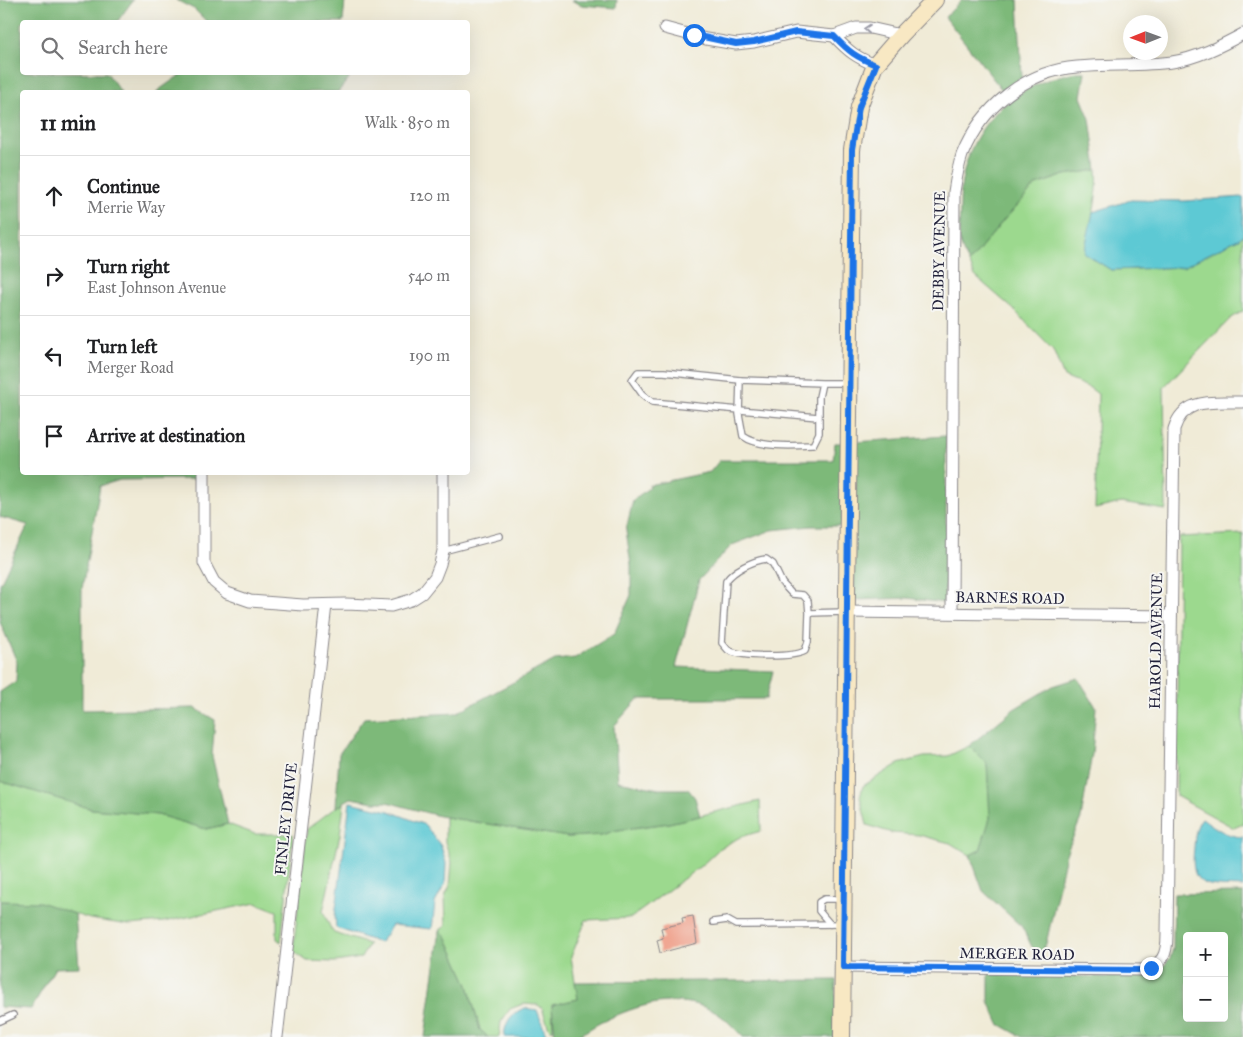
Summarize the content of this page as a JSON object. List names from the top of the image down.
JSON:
{
  "streets": {
    "street": [
      "DEBBY AVENUE",
      "BARNES ROAD",
      "HAROLD AVENUE",
      "FINLEY DRIVE",
      "MERGER ROAD"
    ]
  },
  "crossings": [
    ["DEBBY AVENUE", "BARNES ROAD"],
    ["BARNES ROAD", "HAROLD AVENUE"],
    ["HAROLD AVENUE", "MERGER ROAD"]
  ],
  "north": "left",
  "page": {
    "search": "Search here",
    "heading": ["11 min", "Walk · 850 m"],
    "list": [
      ["Continue", "Merrie Way", "120 m"],
      ["Turn right", "East Johnson Avenue", "540 m"],
      ["Turn left", "Merger Road", "190 m"],
      "Arrive at destination"
    ],
    "map_buttons": ["+", "−"]
  }
}
